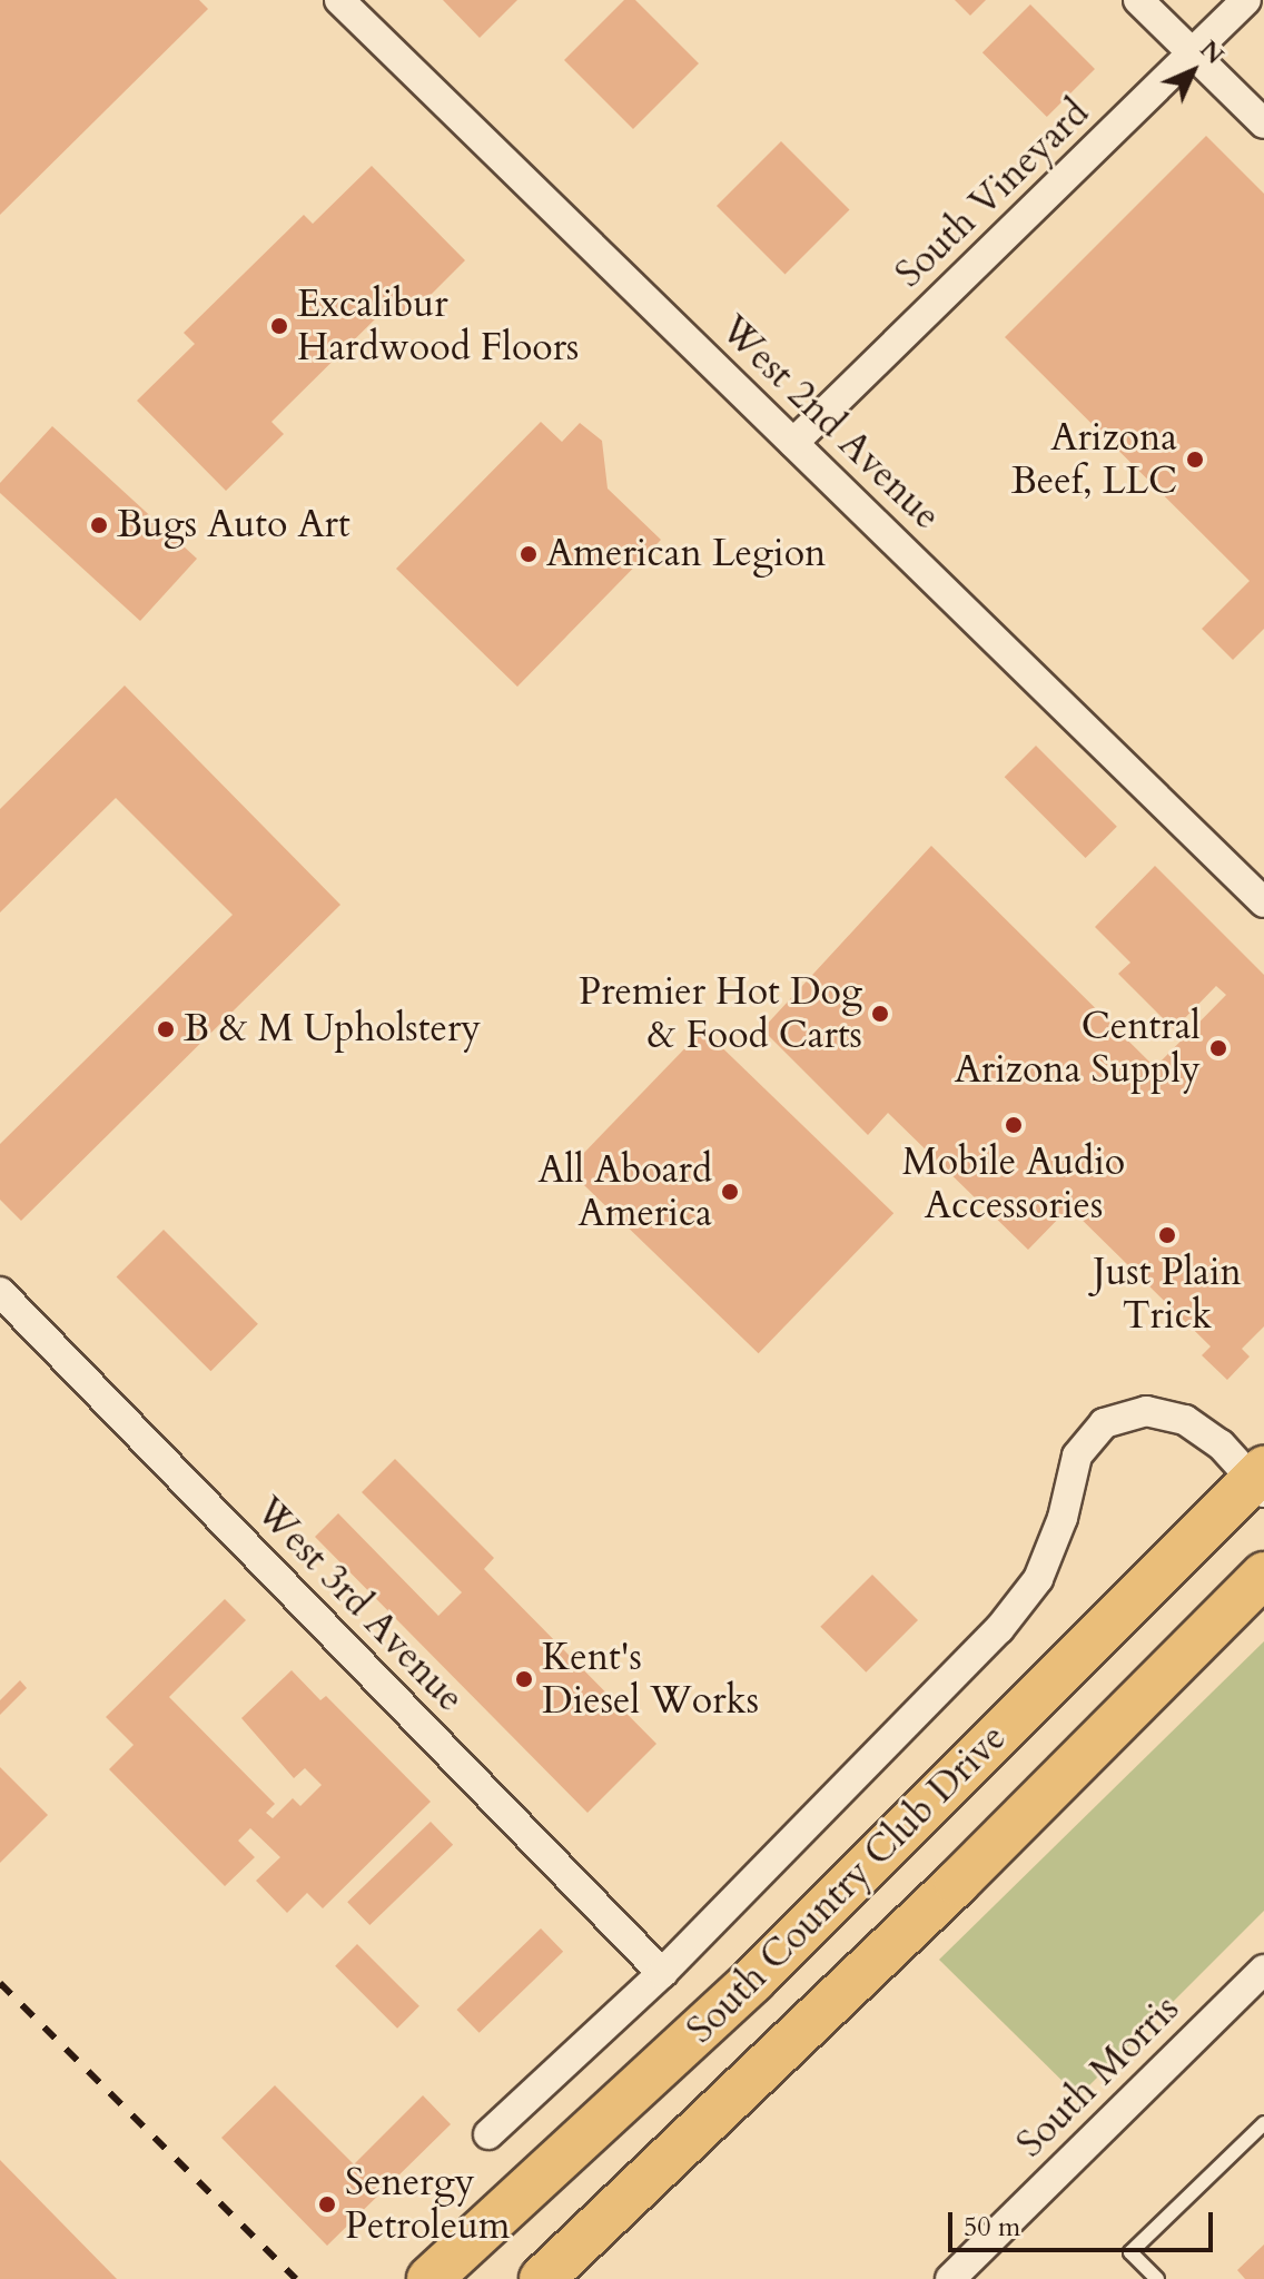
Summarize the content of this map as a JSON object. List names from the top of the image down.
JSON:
{
  "streets": {
    "main road": ["South Country Club Drive"],
    "street": [
      "South Vineyard",
      "West 2nd Avenue",
      "West 3rd Avenue",
      "South Morris"
    ]
  },
  "crossings": [
    ["South Vineyard", "West 2nd Avenue"],
    ["West 3rd Avenue", "South Country Club Drive"]
  ],
  "places": [
    "Excalibur Hardwood Floors",
    "Arizona Beef, LLC",
    "Bugs Auto Art",
    "American Legion",
    "Premier Hot Dog & Food Carts",
    "B & M Upholstery",
    "Central Arizona Supply",
    "Mobile Audio Accessories",
    "All Aboard America",
    "Just Plain Trick",
    "Kent's Diesel Works",
    "Senergy Petroleum"
  ],
  "scale_bar": "50 m",
  "north": "top right"
}
